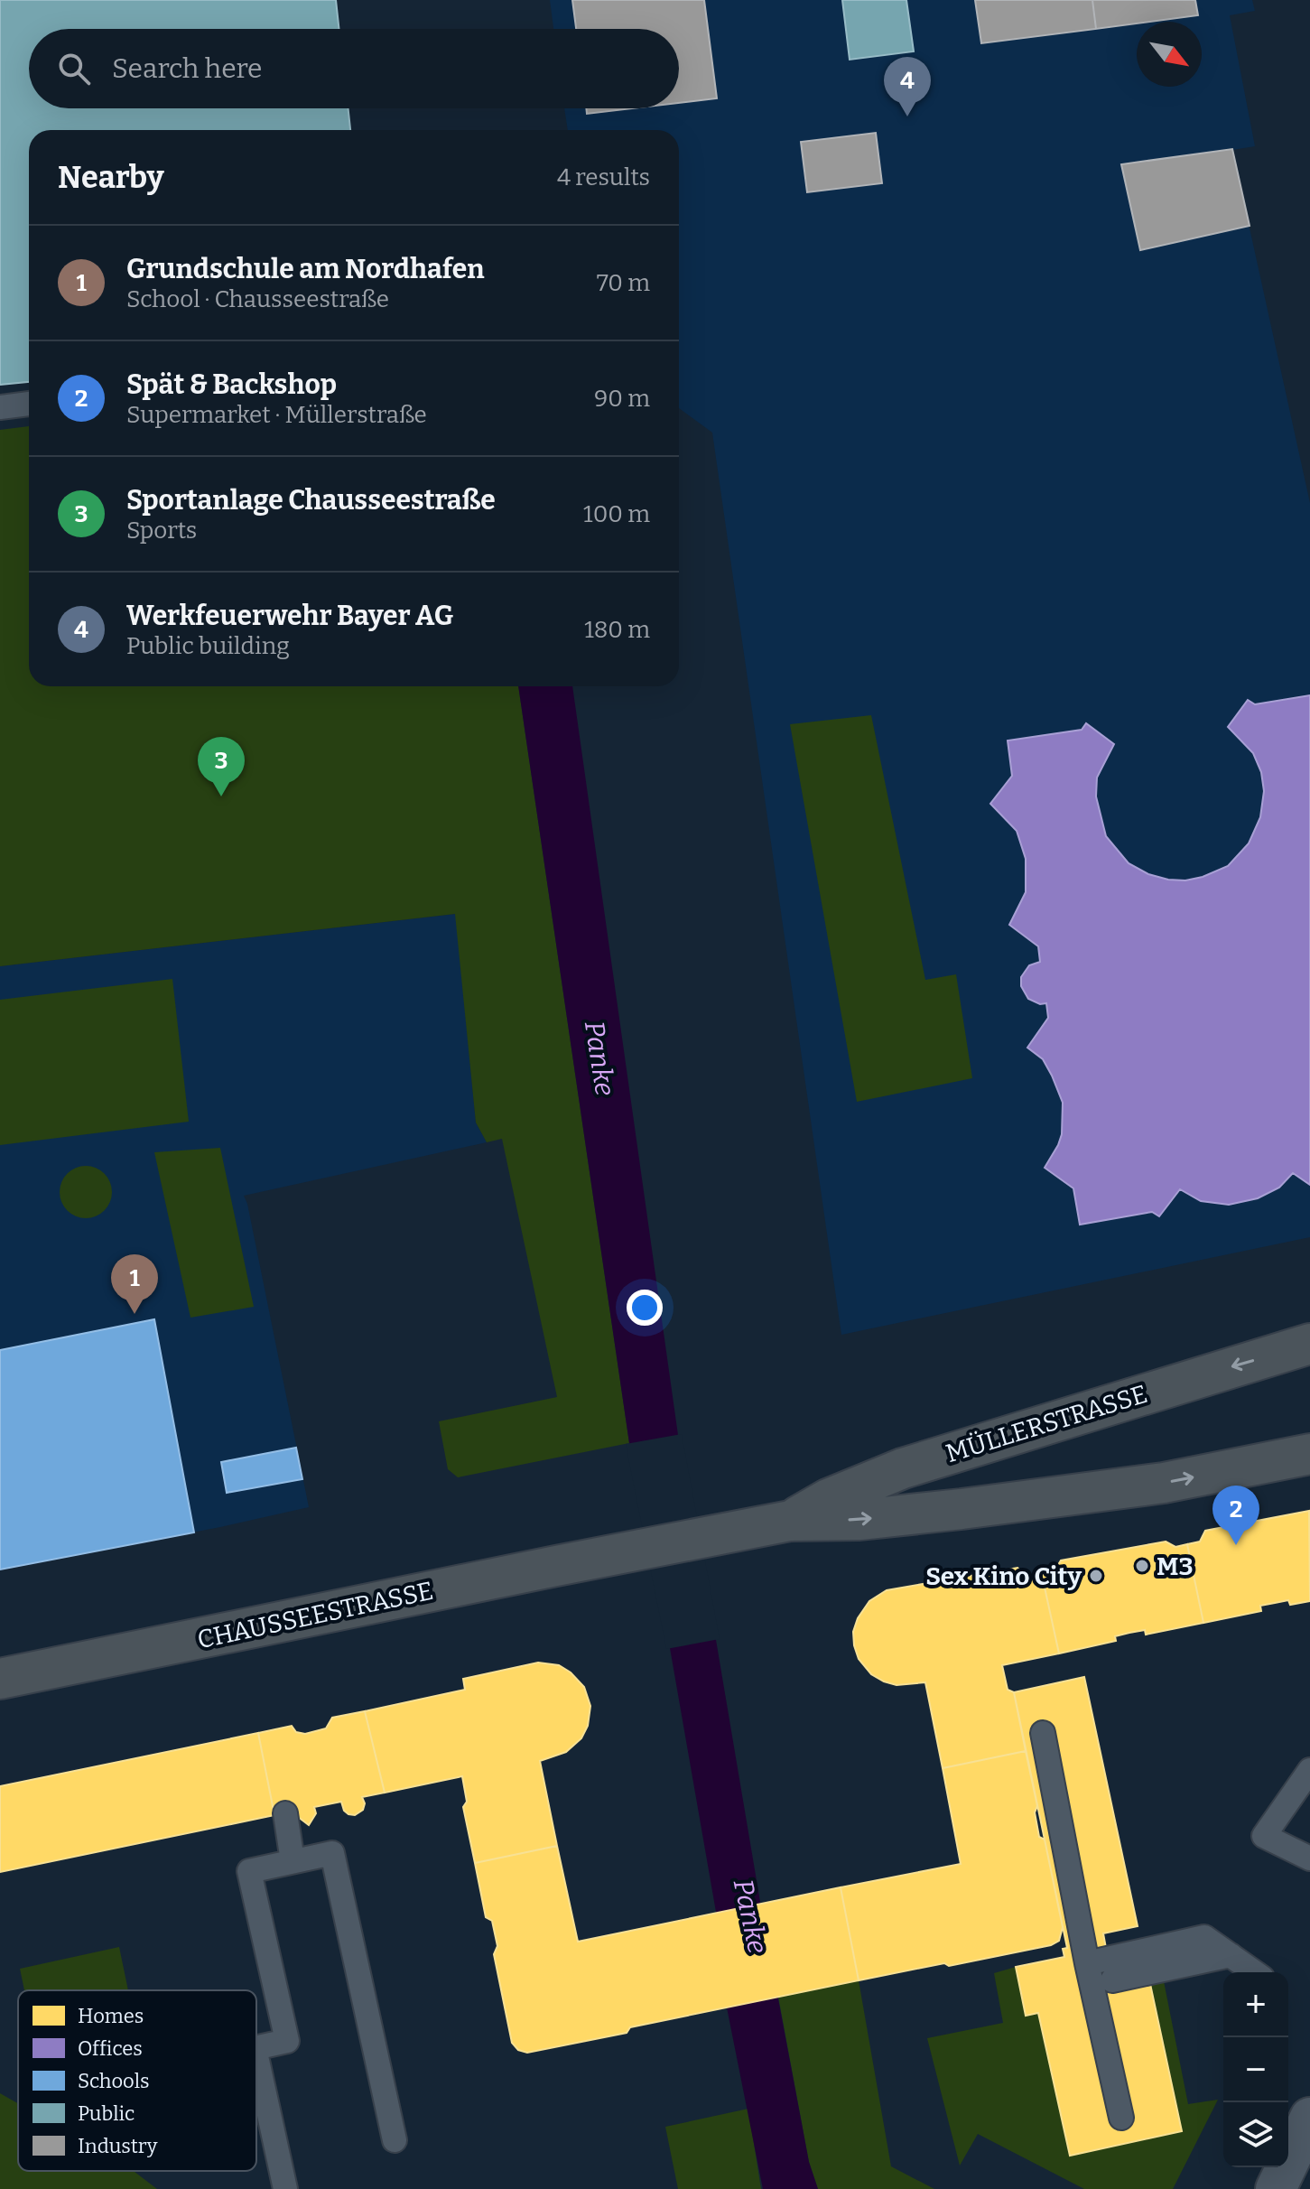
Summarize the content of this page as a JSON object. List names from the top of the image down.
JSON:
{
  "streets": {
    "main road": ["MÜLLERSTRASSE", "CHAUSSEESTRASSE"]
  },
  "crossings": [
    ["MÜLLERSTRASSE", "CHAUSSEESTRASSE"]
  ],
  "water": ["Panke"],
  "places": ["M3", "Sex Kino City"],
  "legend": [
    "Homes",
    "Offices",
    "Schools",
    "Public",
    "Industry"
  ],
  "north": "bottom right",
  "page": {
    "search": "Search here",
    "pins": [
      "4",
      "3",
      "1",
      "2"
    ],
    "heading": ["Nearby", "4 results"],
    "list": [
      {
        "mark": "1",
        "name": "Grundschule am Nordhafen",
        "note": "School · Chausseestraße",
        "value": "70 m"
      },
      {
        "mark": "2",
        "name": "Spät & Backshop",
        "note": "Supermarket · Müllerstraße",
        "value": "90 m"
      },
      {
        "mark": "3",
        "name": "Sportanlage Chausseestraße",
        "note": "Sports",
        "value": "100 m"
      },
      {
        "mark": "4",
        "name": "Werkfeuerwehr Bayer AG",
        "note": "Public building",
        "value": "180 m"
      }
    ],
    "map_buttons": ["+", "−"]
  }
}
